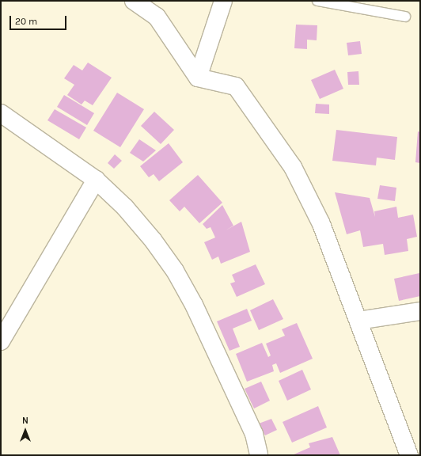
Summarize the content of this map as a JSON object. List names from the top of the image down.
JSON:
{
  "scale_bar": "20 m",
  "north": "top"
}
